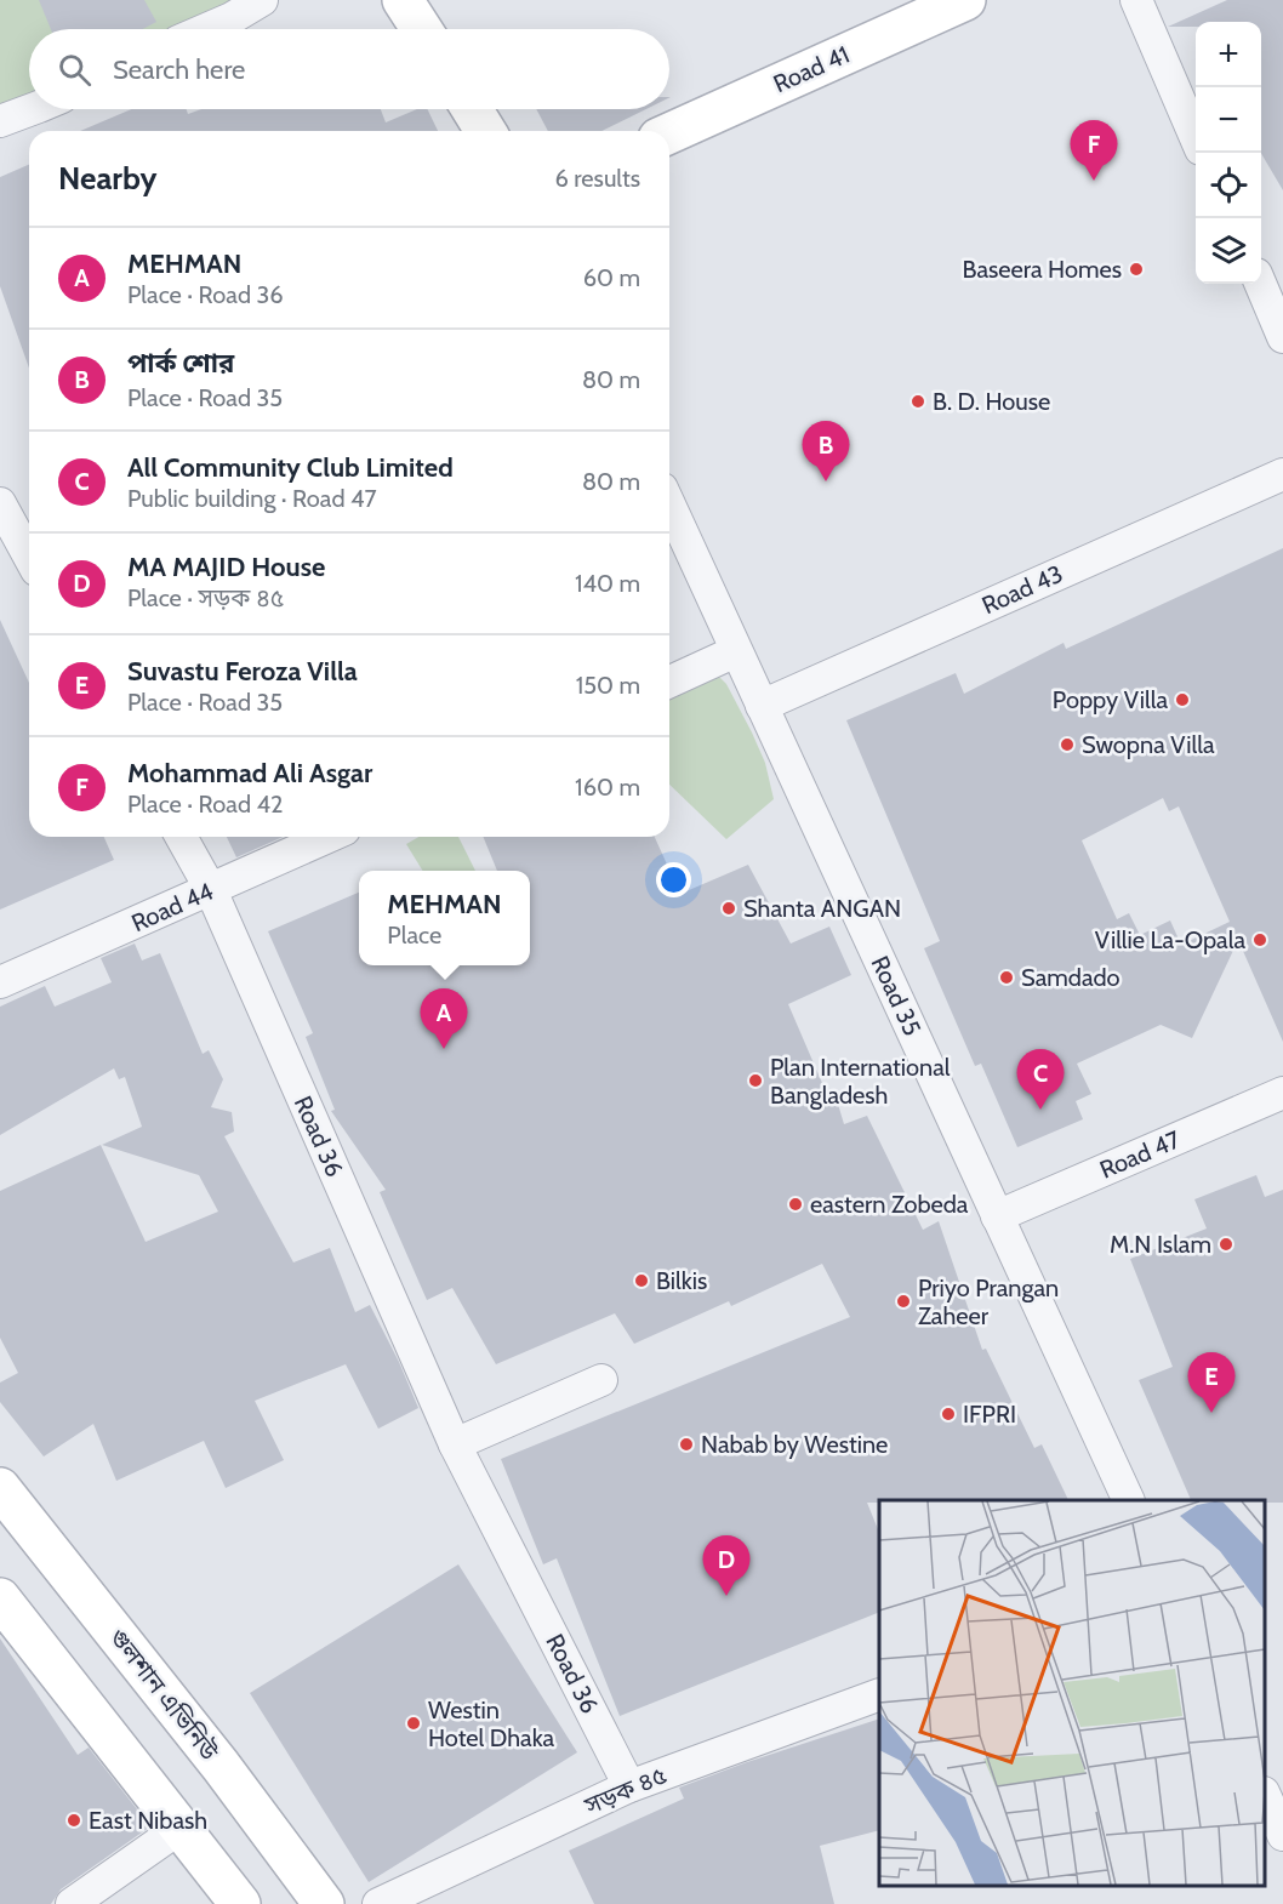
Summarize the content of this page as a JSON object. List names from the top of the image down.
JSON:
{
  "streets": {
    "main road": ["Road 41", "গুলশান এভিনিউ"],
    "street": [
      "Road 43",
      "Road 44",
      "Road 35",
      "Road 36",
      "Road 47",
      "সড়ক ৪৫"
    ]
  },
  "crossings": [
    ["Road 43", "Road 35"],
    ["Road 44", "Road 36"],
    ["Road 35", "Road 47"],
    ["Road 36", "সড়ক ৪৫"]
  ],
  "places": [
    "Baseera Homes",
    "B. D. House",
    "Poppy Villa",
    "Swopna Villa",
    "Shanta ANGAN",
    "Villie La-Opala",
    "Samdado",
    "Plan International Bangladesh",
    "eastern Zobeda",
    "M.N Islam",
    "Bilkis",
    "Priyo Prangan Zaheer",
    "IFPRI",
    "Nabab by Westine",
    "Westin Hotel Dhaka",
    "East Nibash"
  ],
  "page": {
    "map_buttons": ["+", "−"],
    "search": "Search here",
    "pins": [
      "F",
      "B",
      "A",
      "C",
      "E",
      "D"
    ],
    "heading": ["Nearby", "6 results"],
    "list": [
      {
        "mark": "A",
        "name": "MEHMAN",
        "note": "Place · Road 36",
        "value": "60 m"
      },
      {
        "mark": "B",
        "name": "পার্ক শোর",
        "note": "Place · Road 35",
        "value": "80 m"
      },
      {
        "mark": "C",
        "name": "All Community Club Limited",
        "note": "Public building · Road 47",
        "value": "80 m"
      },
      {
        "mark": "D",
        "name": "MA MAJID House",
        "note": "Place · সড়ক ৪৫",
        "value": "140 m"
      },
      {
        "mark": "E",
        "name": "Suvastu Feroza Villa",
        "note": "Place · Road 35",
        "value": "150 m"
      },
      {
        "mark": "F",
        "name": "Mohammad Ali Asgar",
        "note": "Place · Road 42",
        "value": "160 m"
      }
    ],
    "popup": ["MEHMAN", "Place"]
  }
}
